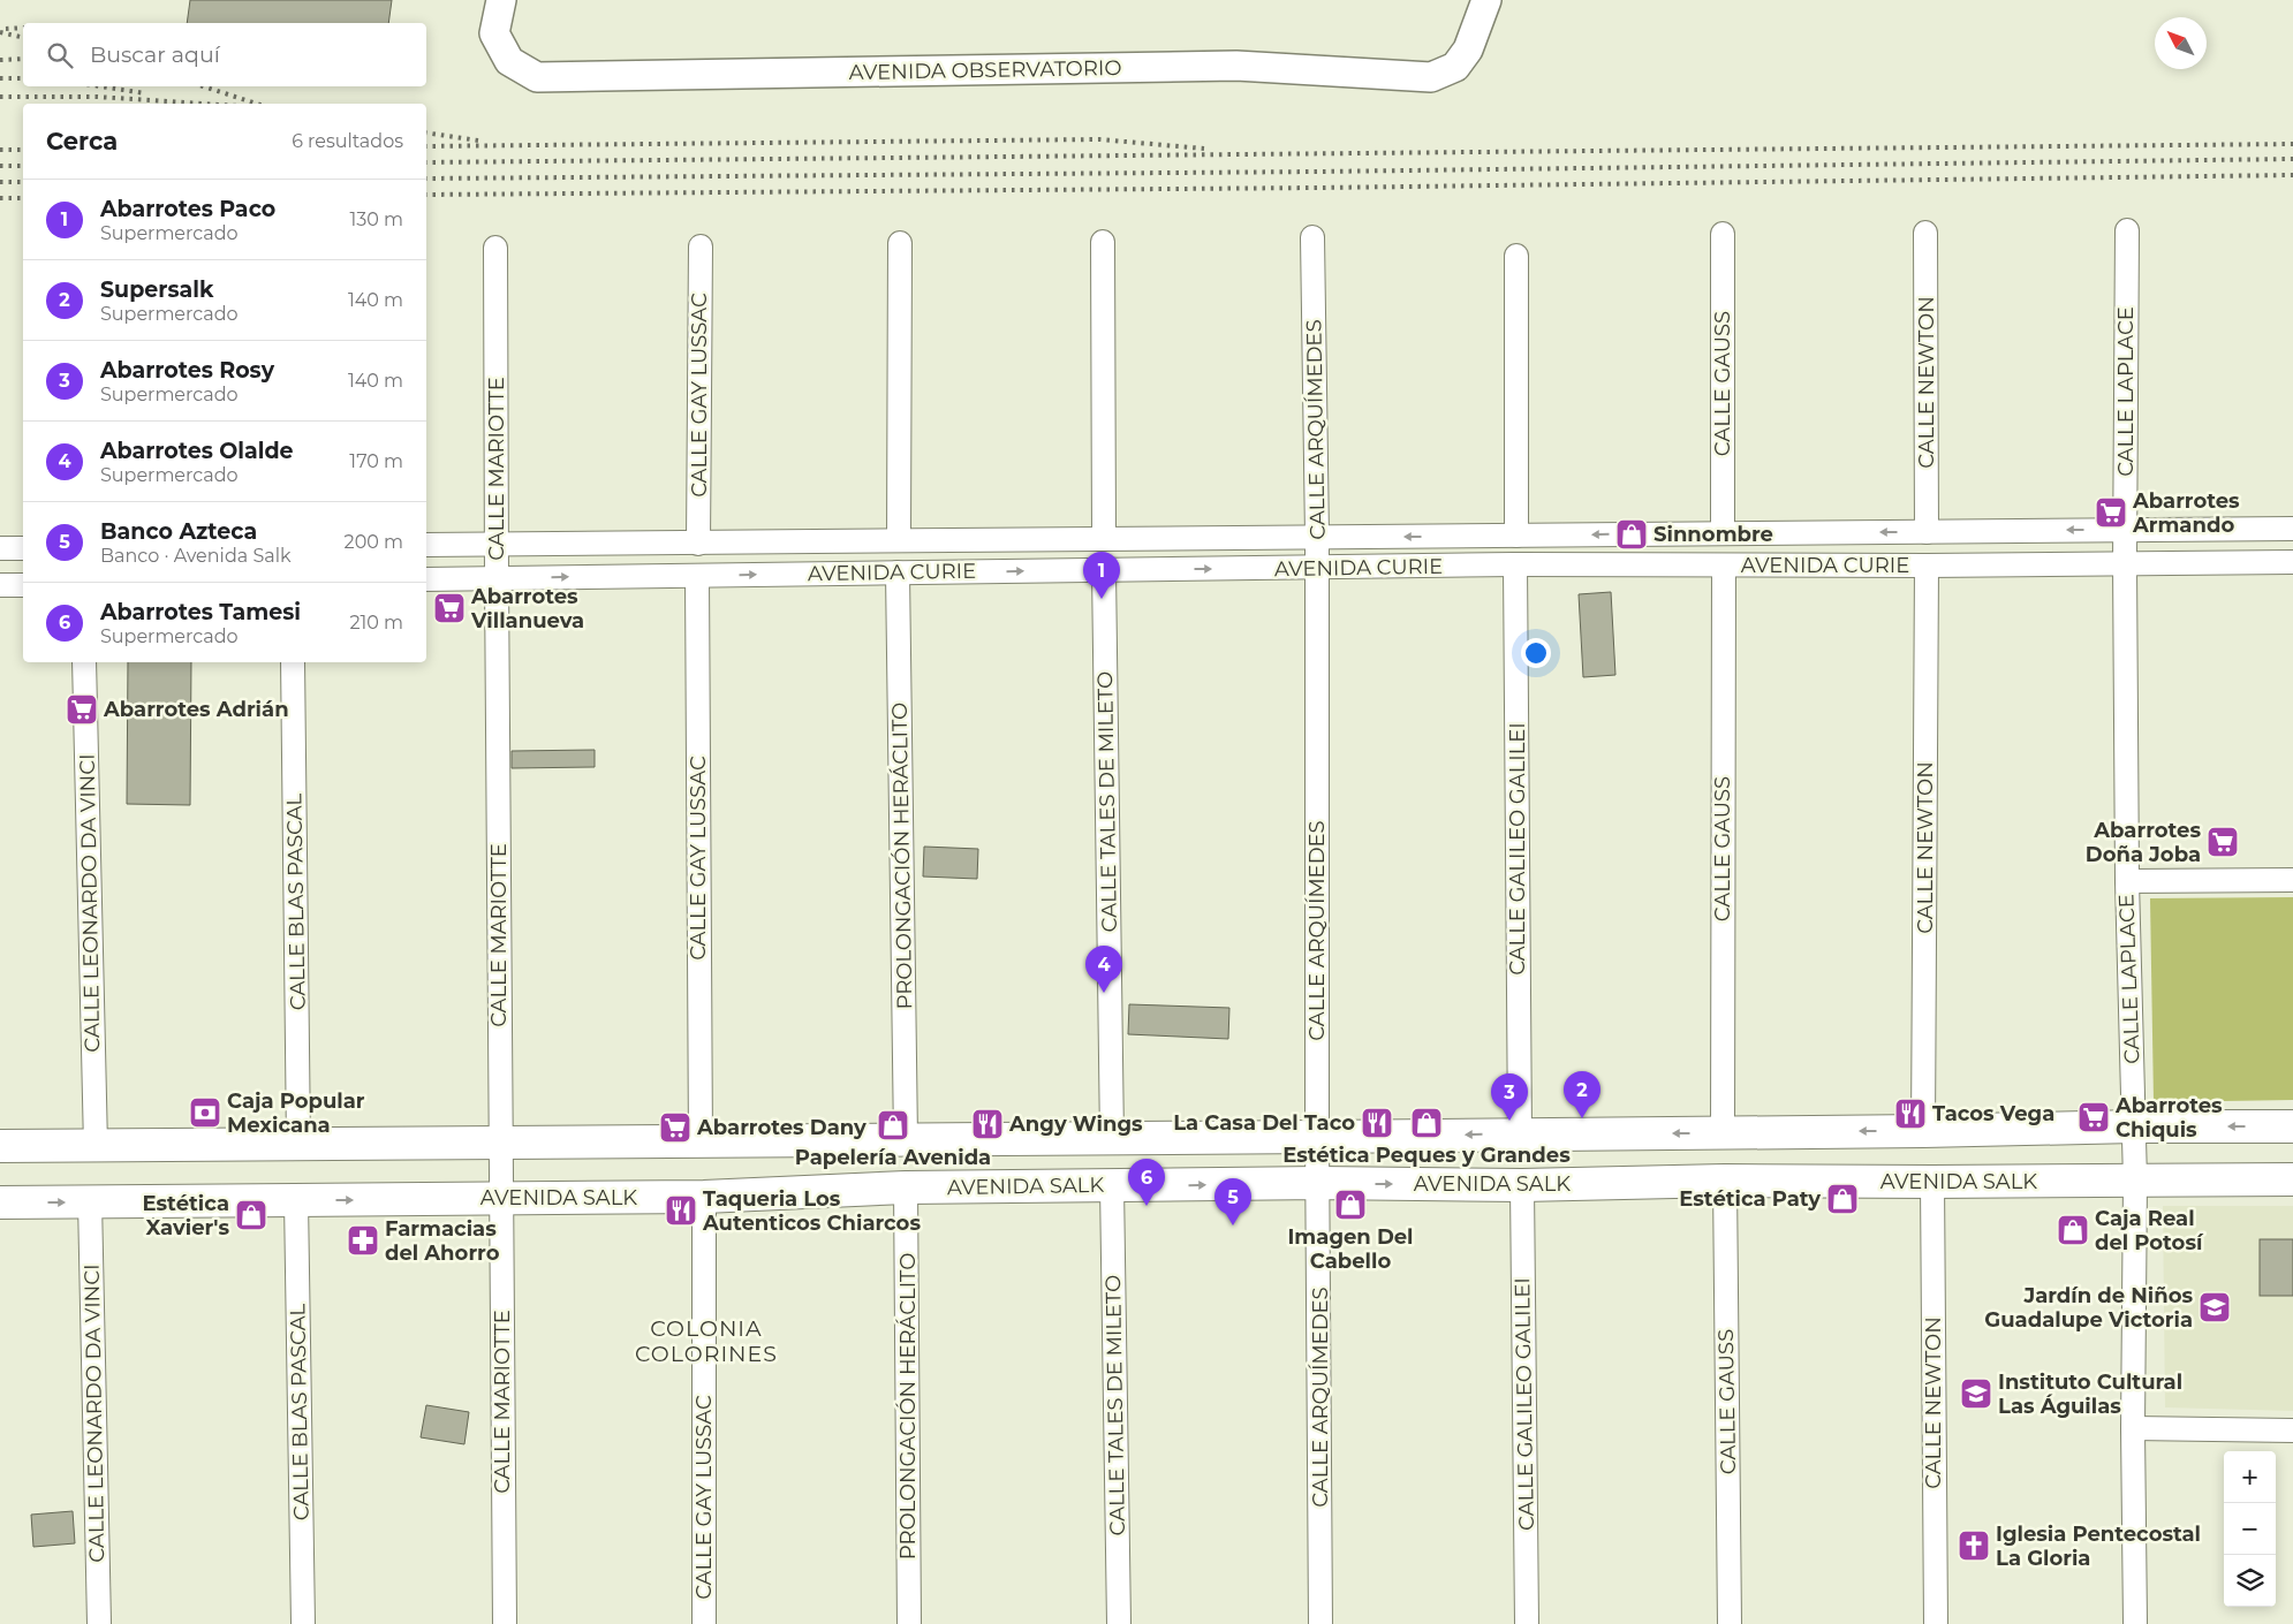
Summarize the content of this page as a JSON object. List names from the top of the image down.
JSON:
{
  "streets": {
    "main road": ["AVENIDA SALK"],
    "street": [
      "AVENIDA OBSERVATORIO",
      "CALLE NEWTON",
      "CALLE GAUSS",
      "CALLE LAPLACE",
      "CALLE GAY LUSSAC",
      "CALLE ARQUÍMEDES",
      "CALLE MARIOTTE",
      "AVENIDA CURIE",
      "CALLE TALES DE MILETO",
      "CALLE GALILEO GALILEI",
      "PROLONGACIÓN HERÁCLITO",
      "CALLE BLAS PASCAL",
      "CALLE LEONARDO DA VINCI"
    ]
  },
  "crossings": [
    ["CALLE NEWTON", "AVENIDA CURIE"],
    ["CALLE NEWTON", "AVENIDA SALK"],
    ["CALLE GAUSS", "AVENIDA CURIE"],
    ["CALLE GAUSS", "AVENIDA SALK"],
    ["CALLE LAPLACE", "AVENIDA CURIE"],
    ["CALLE LAPLACE", "AVENIDA SALK"],
    ["CALLE GAY LUSSAC", "AVENIDA CURIE"],
    ["CALLE GAY LUSSAC", "AVENIDA SALK"],
    ["CALLE ARQUÍMEDES", "AVENIDA CURIE"],
    ["CALLE ARQUÍMEDES", "AVENIDA SALK"],
    ["CALLE MARIOTTE", "AVENIDA CURIE"],
    ["CALLE MARIOTTE", "AVENIDA SALK"],
    ["AVENIDA CURIE", "CALLE TALES DE MILETO"],
    ["AVENIDA CURIE", "CALLE GALILEO GALILEI"],
    ["AVENIDA CURIE", "PROLONGACIÓN HERÁCLITO"],
    ["CALLE TALES DE MILETO", "AVENIDA SALK"],
    ["CALLE GALILEO GALILEI", "AVENIDA SALK"],
    ["PROLONGACIÓN HERÁCLITO", "AVENIDA SALK"],
    ["CALLE BLAS PASCAL", "AVENIDA SALK"],
    ["CALLE LEONARDO DA VINCI", "AVENIDA SALK"]
  ],
  "districts": ["COLONIA COLORINES"],
  "places": {
    "supermarket": [
      "Abarrotes Armando",
      "Abarrotes Villanueva",
      "Abarrotes Adrián",
      "Abarrotes Doña Joba",
      "Abarrotes Chiquis",
      "Abarrotes Dany"
    ],
    "shop": [
      "Sinnombre",
      "Estética Peques y Grandes",
      "Papelería Avenida",
      "Estética Paty",
      "Imagen Del Cabello",
      "Estética Xavier's",
      "Caja Real del Potosí"
    ],
    "bank": ["Caja Popular Mexicana"],
    "restaurant": [
      "Tacos Vega",
      "La Casa Del Taco",
      "Angy Wings",
      "Taqueria Los Autenticos Chiarcos"
    ],
    "pharmacy": ["Farmacias del Ahorro"],
    "school or university": ["Jardín de Niños Guadalupe Victoria", "Instituto Cultural Las Águilas"],
    "church": ["Iglesia Pentecostal La Gloria"]
  },
  "north": "top left",
  "page": {
    "search": "Buscar aquí",
    "heading": ["Cerca", "6 resultados"],
    "list": [
      {
        "mark": "1",
        "name": "Abarrotes Paco",
        "note": "Supermercado",
        "value": "130 m"
      },
      {
        "mark": "2",
        "name": "Supersalk",
        "note": "Supermercado",
        "value": "140 m"
      },
      {
        "mark": "3",
        "name": "Abarrotes Rosy",
        "note": "Supermercado",
        "value": "140 m"
      },
      {
        "mark": "4",
        "name": "Abarrotes Olalde",
        "note": "Supermercado",
        "value": "170 m"
      },
      {
        "mark": "5",
        "name": "Banco Azteca",
        "note": "Banco · Avenida Salk",
        "value": "200 m"
      },
      {
        "mark": "6",
        "name": "Abarrotes Tamesi",
        "note": "Supermercado",
        "value": "210 m"
      }
    ],
    "pins": [
      "1",
      "4",
      "2",
      "3",
      "6",
      "5"
    ],
    "map_buttons": ["+", "−"]
  }
}
